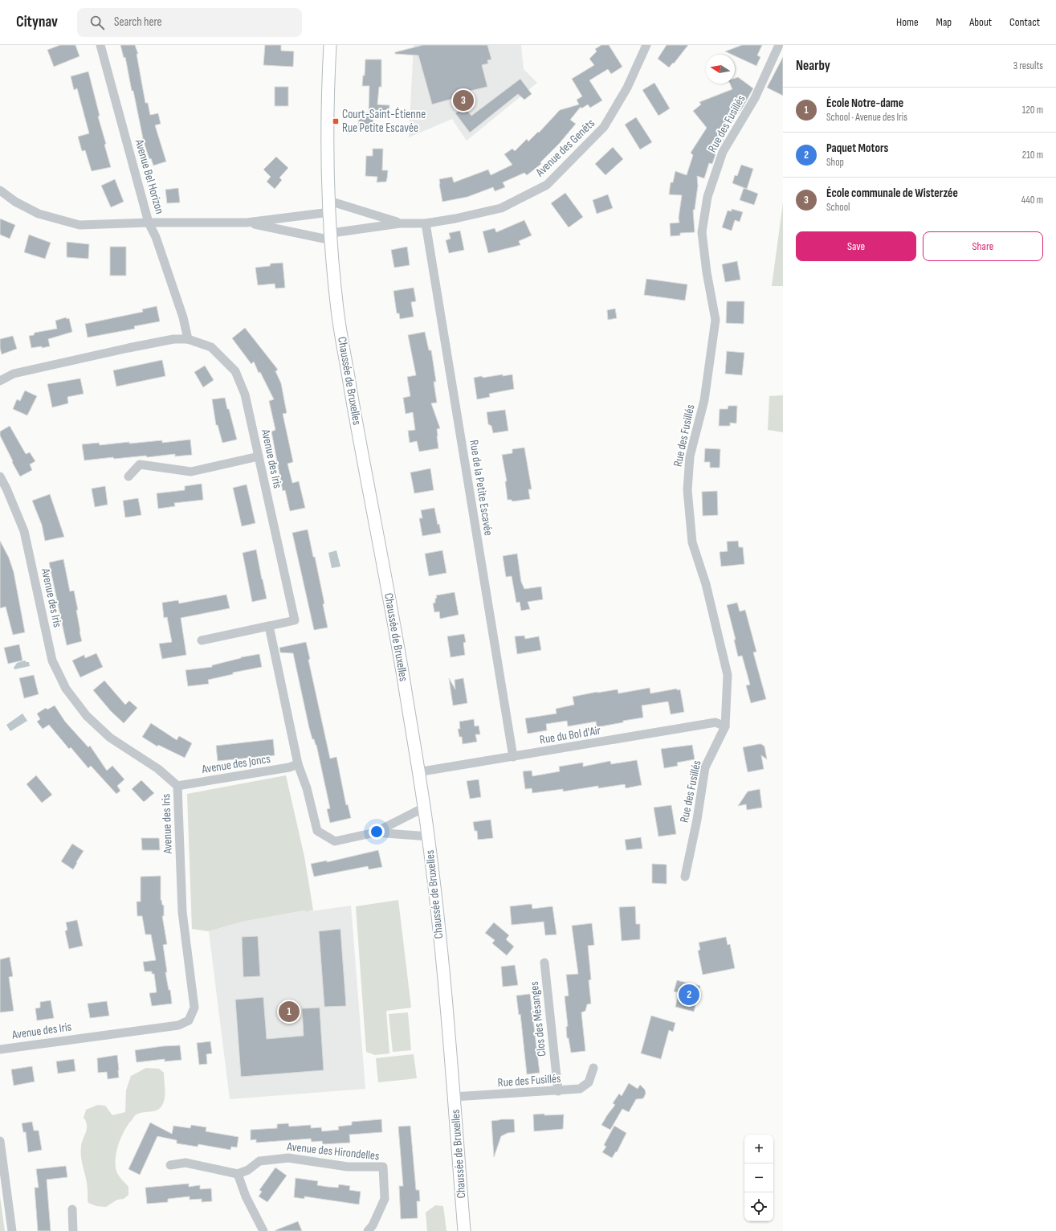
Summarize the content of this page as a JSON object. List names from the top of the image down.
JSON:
{
  "streets": {
    "main road": ["Chaussée de Bruxelles"],
    "street": [
      "Rue des Fusillés",
      "Avenue des Genêts",
      "Avenue Bel Horizon",
      "Avenue des Iris",
      "Rue de la Petite Escavée",
      "Rue du Bol d'Air",
      "Avenue des Joncs",
      "Clos des Mésanges",
      "Avenue des Hirondelles"
    ]
  },
  "crossings": [
    ["Rue des Fusillés", "Chaussée de Bruxelles"],
    ["Rue des Fusillés", "Rue du Bol d'Air"],
    ["Rue des Fusillés", "Clos des Mésanges"],
    ["Avenue des Genêts", "Avenue Bel Horizon"],
    ["Avenue des Genêts", "Chaussée de Bruxelles"],
    ["Avenue des Genêts", "Rue de la Petite Escavée"],
    ["Avenue Bel Horizon", "Chaussée de Bruxelles"],
    ["Chaussée de Bruxelles", "Rue du Bol d'Air"],
    ["Avenue des Iris", "Avenue des Joncs"],
    ["Rue de la Petite Escavée", "Rue du Bol d'Air"]
  ],
  "places": {
    "transit": ["Court-Saint-Étienne Rue Petite Escavée"]
  },
  "north": "left",
  "page": {
    "header": "Citynav",
    "search": "Search here",
    "nav": [
      "Home",
      "Map",
      "About",
      "Contact"
    ],
    "heading": ["Nearby", "3 results"],
    "list": [
      {
        "mark": "1",
        "name": "École Notre-dame",
        "note": "School · Avenue des Iris",
        "value": "120 m"
      },
      {
        "mark": "2",
        "name": "Paquet Motors",
        "note": "Shop",
        "value": "210 m"
      },
      {
        "mark": "3",
        "name": "École communale de Wisterzée",
        "note": "School",
        "value": "440 m"
      }
    ],
    "pins": ["3", "2", "1"],
    "buttons": ["Save", "Share"],
    "map_buttons": ["+", "−"]
  }
}
